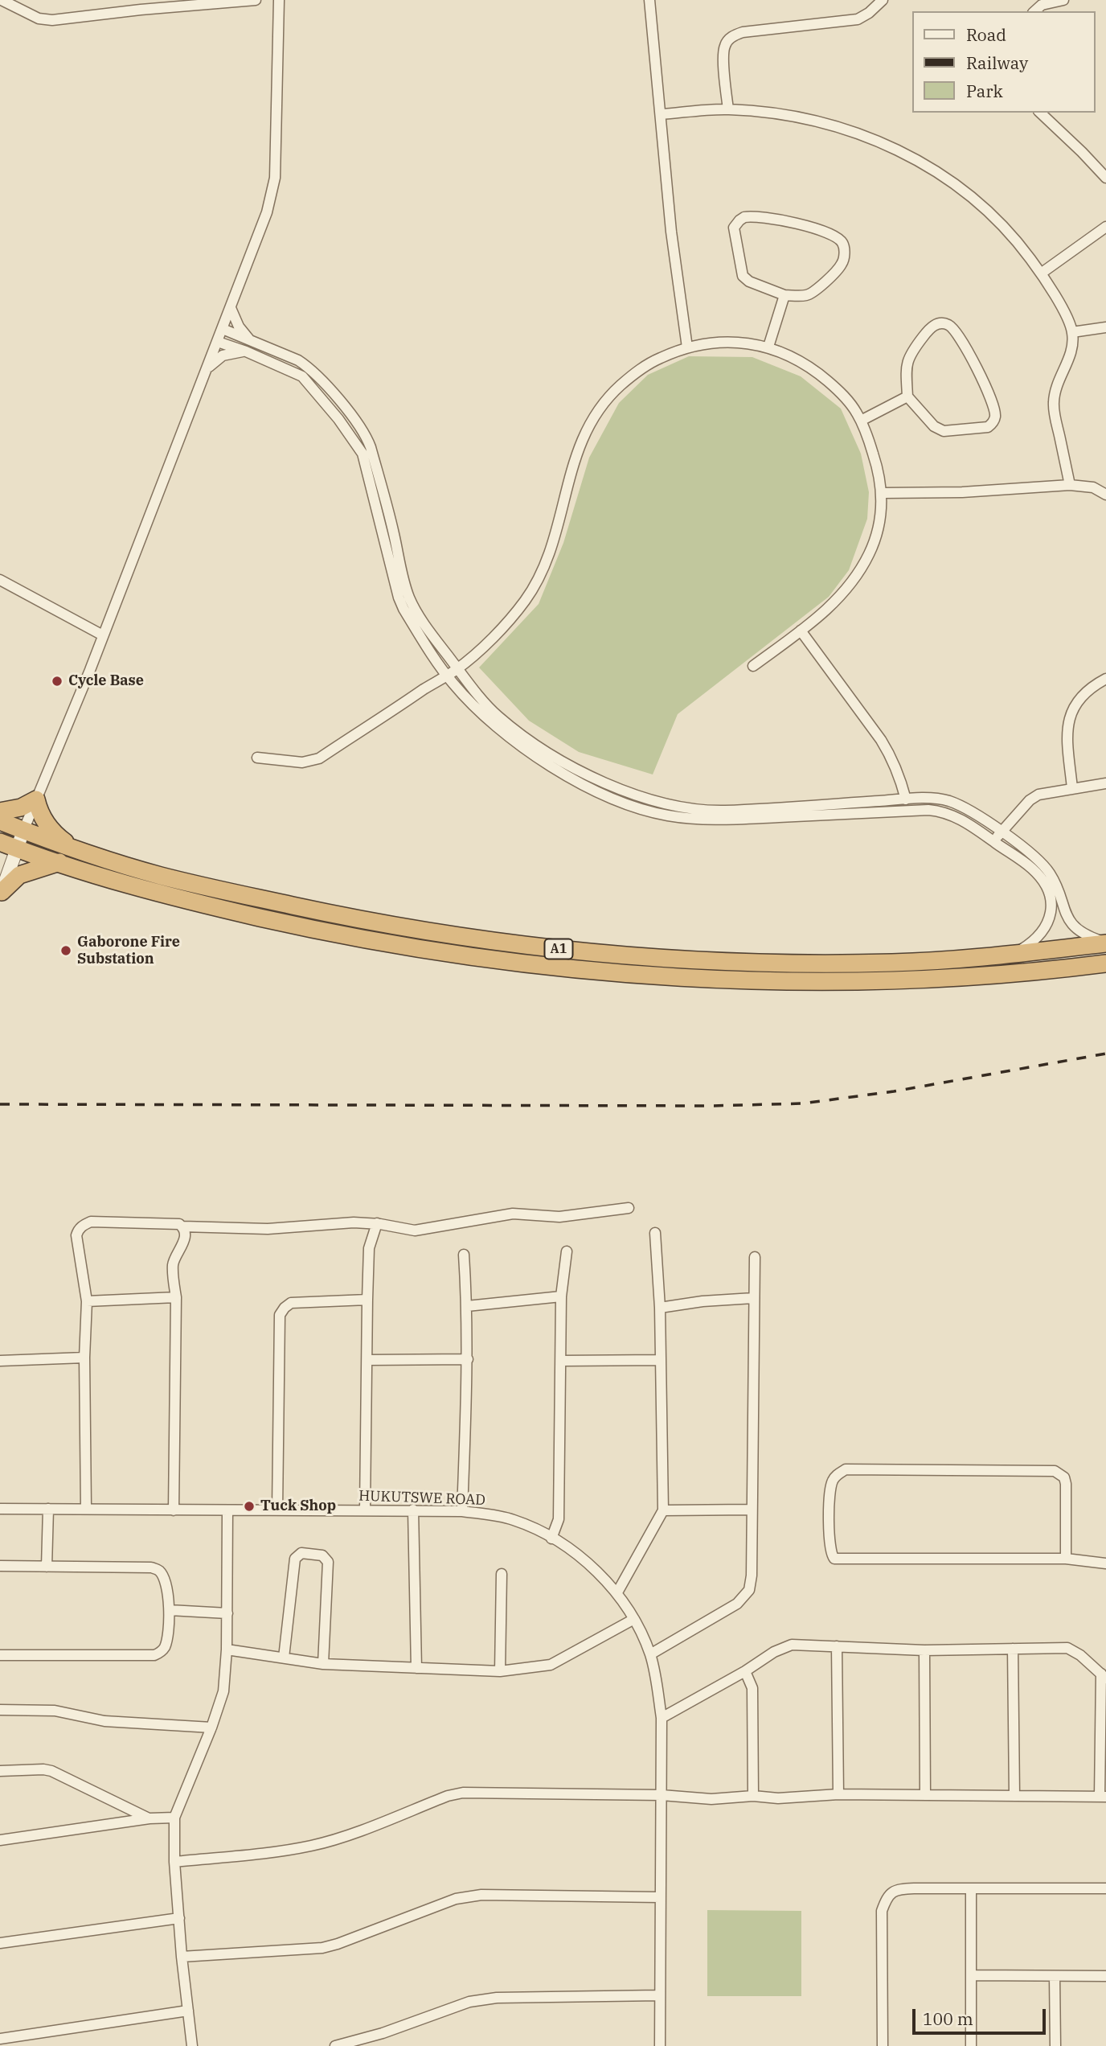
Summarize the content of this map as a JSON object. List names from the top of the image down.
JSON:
{
  "streets": {
    "highway": ["A1"],
    "street": ["HUKUTSWE ROAD"]
  },
  "places": ["Cycle Base", "Gaborone Fire Substation", "Tuck Shop"],
  "legend": ["Road", "Railway", "Park"],
  "scale_bar": "100 m"
}
